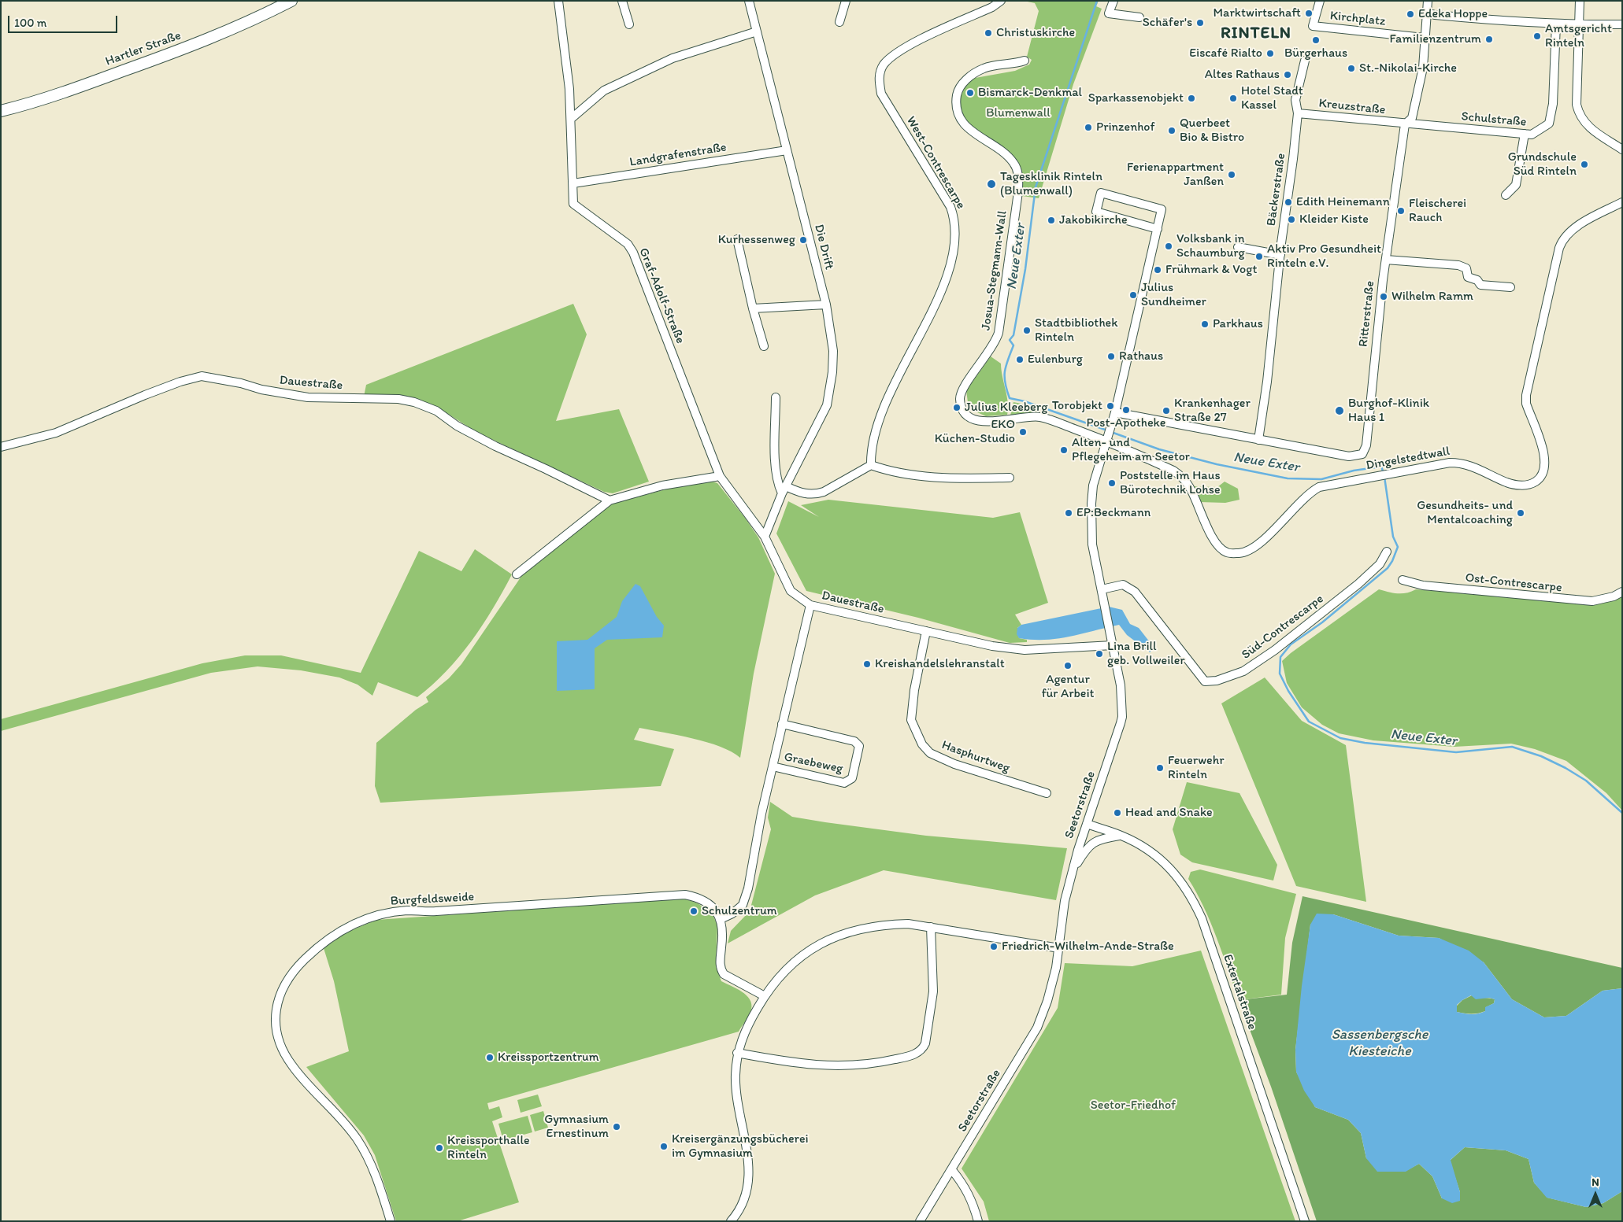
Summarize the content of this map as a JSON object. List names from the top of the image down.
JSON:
{
  "streets": {
    "main road": ["Hartler Straße"],
    "street": [
      "Kirchplatz",
      "Kreuzstraße",
      "Schulstraße",
      "Landgrafenstraße",
      "West-Contrescarpe",
      "Bäckerstraße",
      "Die Drift",
      "Josua-Stegmann-Wall",
      "Graf-Adolf-Straße",
      "Ritterstraße",
      "Dauestraße",
      "Dingelstedtwall",
      "Ost-Contrescarpe",
      "Süd-Contrescarpe",
      "Hasphurtweg",
      "Graebeweg",
      "Seetorstraße",
      "Burgfeldsweide",
      "Extertalstraße"
    ]
  },
  "crossings": [
    ["Kreuzstraße", "Schulstraße"],
    ["Kreuzstraße", "Bäckerstraße"],
    ["Kreuzstraße", "Ritterstraße"],
    ["Schulstraße", "Ritterstraße"],
    ["Landgrafenstraße", "Die Drift"],
    ["Landgrafenstraße", "Graf-Adolf-Straße"],
    ["Bäckerstraße", "Ritterstraße"],
    ["Die Drift", "Dauestraße"],
    ["Josua-Stegmann-Wall", "Dingelstedtwall"],
    ["Josua-Stegmann-Wall", "Seetorstraße"],
    ["Graf-Adolf-Straße", "Dauestraße"],
    ["Dauestraße", "Hasphurtweg"],
    ["Dauestraße", "Graebeweg"],
    ["Dauestraße", "Seetorstraße"],
    ["Dingelstedtwall", "Seetorstraße"],
    ["Süd-Contrescarpe", "Seetorstraße"],
    ["Graebeweg", "Burgfeldsweide"],
    ["Seetorstraße", "Extertalstraße"]
  ],
  "districts": ["RINTELN"],
  "water": ["Neue Exter", "Sassenbergsche Kiesteiche"],
  "parks": ["Blumenwall", "Seetor-Friedhof"],
  "places": [
    "Marktwirtschaft",
    "Edeka Hoppe",
    "Schäfer's",
    "Christuskirche",
    "Amtsgericht Rinteln",
    "Familienzentrum",
    "Bürgerhaus",
    "Eiscafé Rialto",
    "St.-Nikolai-Kirche",
    "Altes Rathaus",
    "Bismarck-Denkmal",
    "Sparkassenobjekt",
    "Hotel Stadt Kassel",
    "Prinzenhof",
    "Querbeet Bio & Bistro",
    "Grundschule Süd Rinteln",
    "Ferienappartment Janßen",
    "Tagesklinik Rinteln (Blumenwall)",
    "Edith Heinemann",
    "Fleischerei Rauch",
    "Kleider Kiste",
    "Jakobikirche",
    "Kurhessenweg",
    "Volksbank in Schaumburg",
    "Aktiv Pro Gesundheit Rinteln e.V.",
    "Frühmark & Vogt",
    "Julius Sundheimer",
    "Wilhelm Ramm",
    "Parkhaus",
    "Stadtbibliothek Rinteln",
    "Rathaus",
    "Eulenburg",
    "Torobjekt",
    "Julius Kleeberg",
    "Post-Apotheke",
    "Krankenhager Straße 27",
    "Burghof-Klinik Haus 1",
    "EKO Küchen-Studio",
    "Alten- und Pflegeheim am Seetor",
    "Poststelle im Haus Bürotechnik Lohse",
    "EP:Beckmann",
    "Gesundheits- und Mentalcoaching",
    "Lina Brill geb. Vollweiler",
    "Kreishandelslehranstalt",
    "Agentur für Arbeit",
    "Feuerwehr Rinteln",
    "Head and Snake",
    "Schulzentrum",
    "Friedrich-Wilhelm-Ande-Straße",
    "Kreissportzentrum",
    "Gymnasium Ernestinum",
    "Kreisergänzungsbücherei im Gymnasium",
    "Kreissporthalle Rinteln"
  ],
  "scale_bar": "100 m",
  "north": "top"
}
